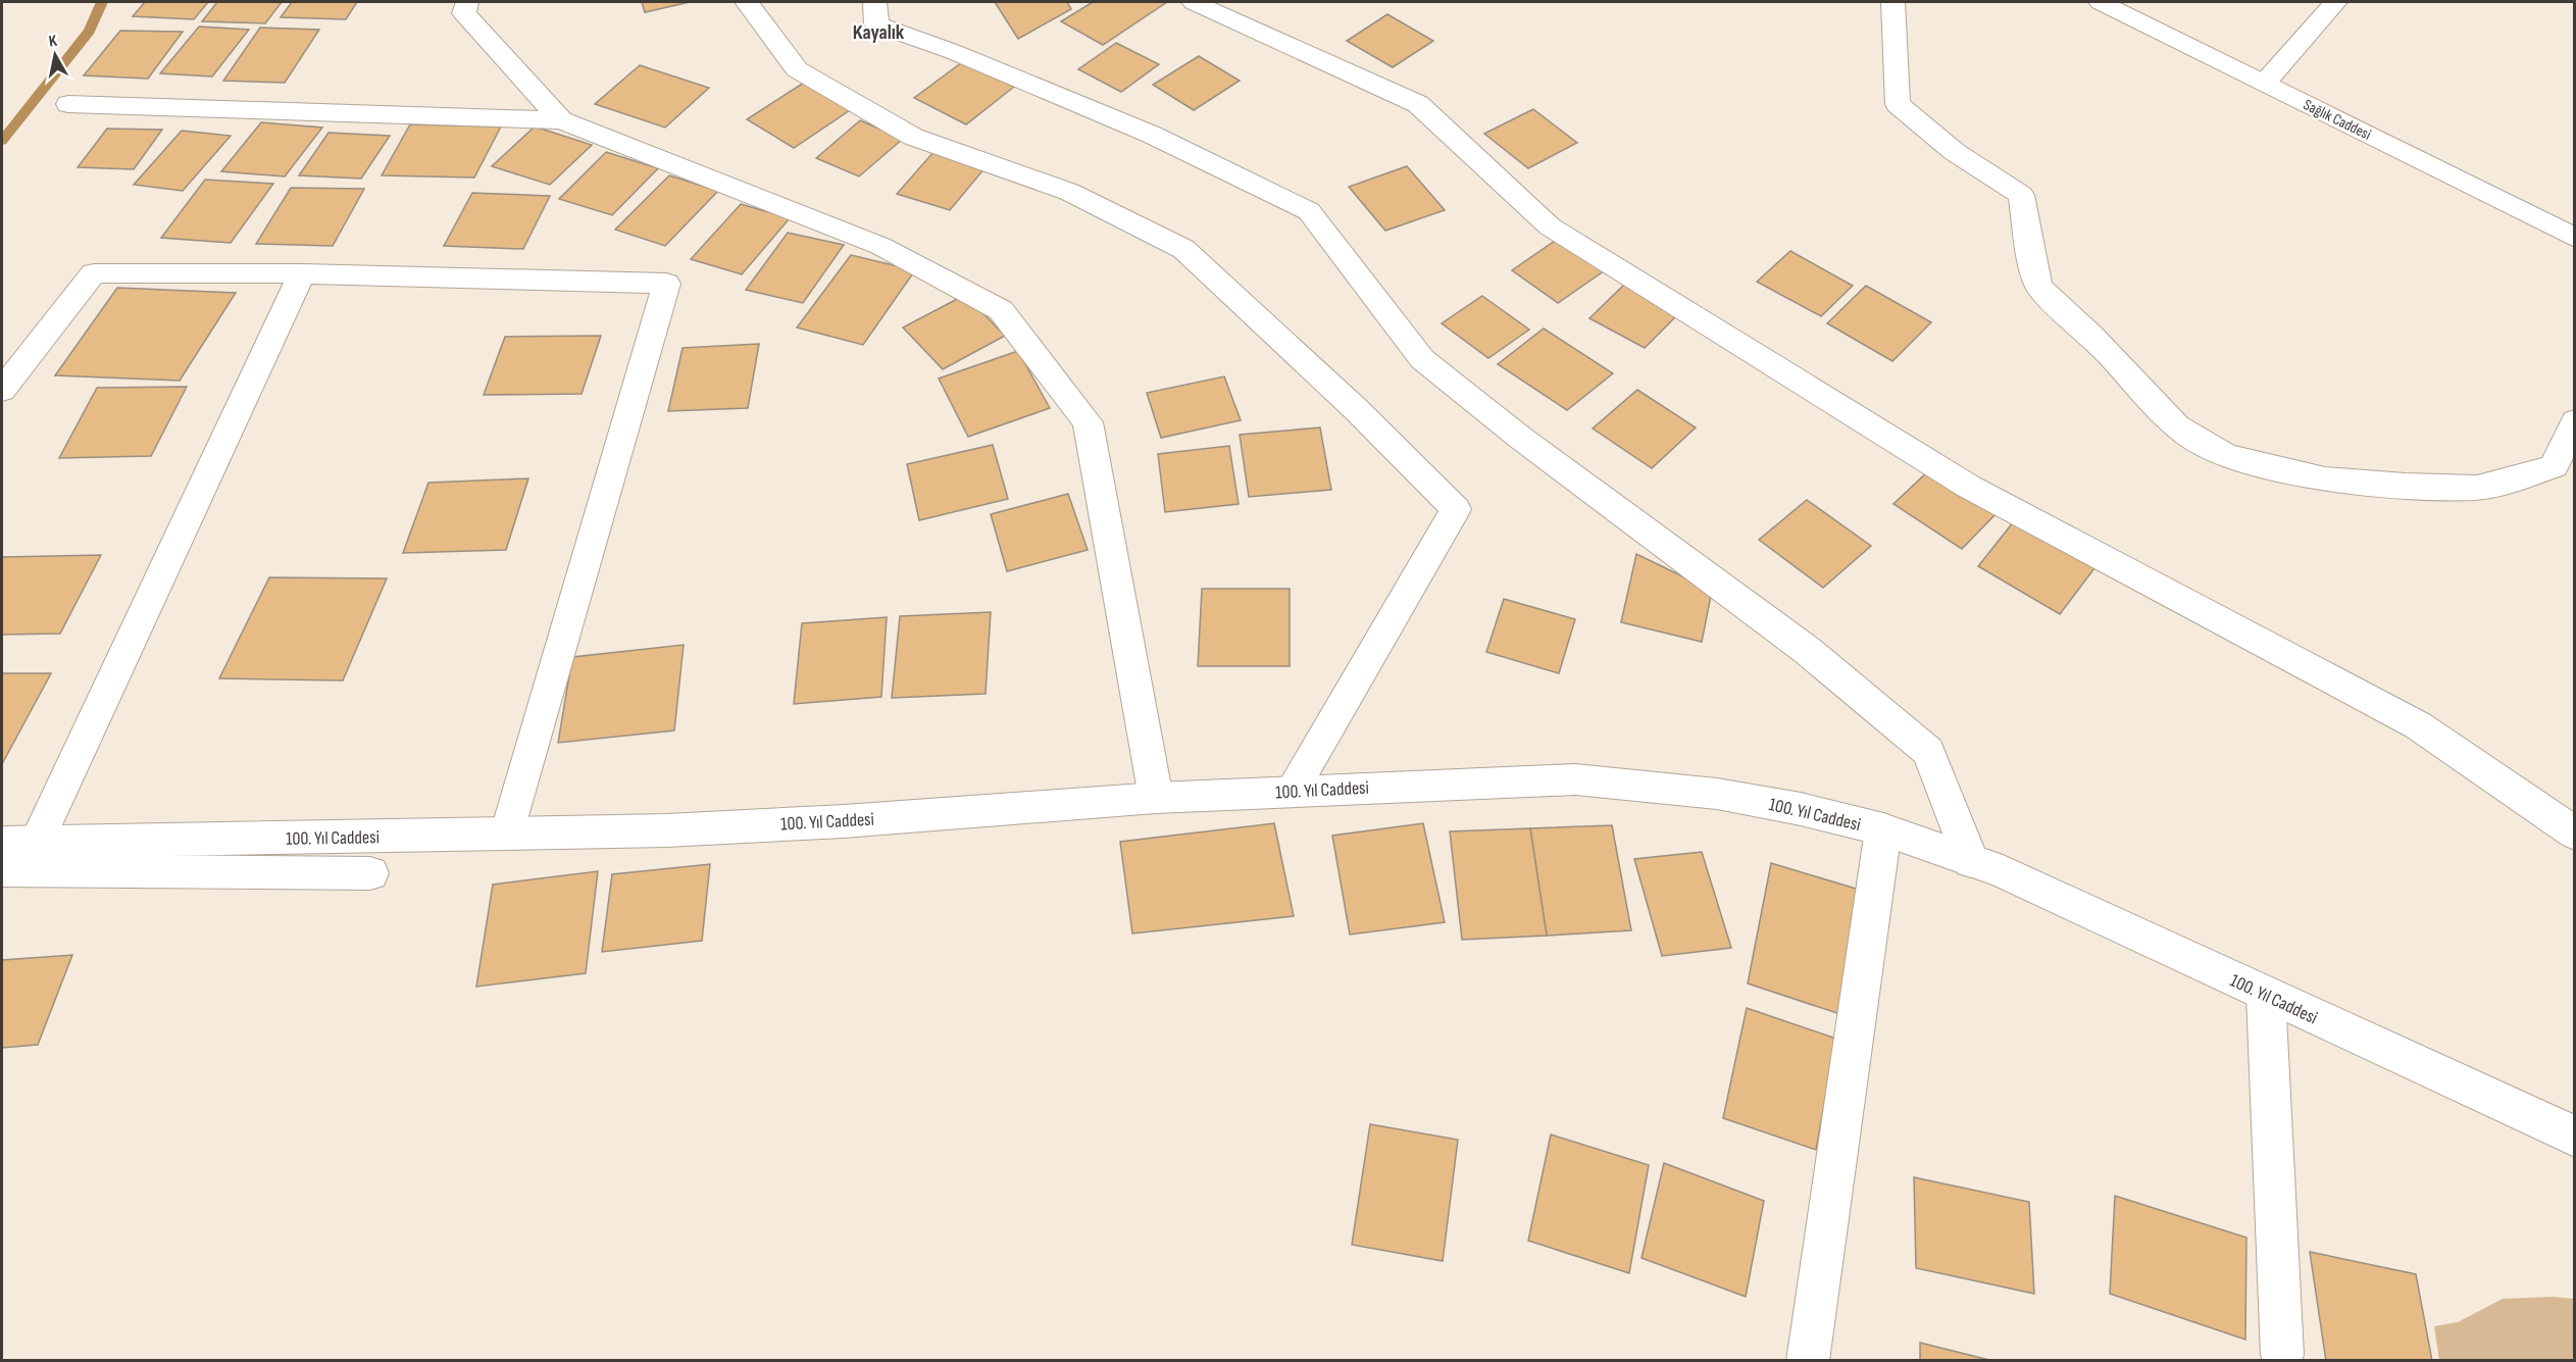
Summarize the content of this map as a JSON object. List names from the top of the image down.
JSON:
{
  "streets": {
    "street": ["Sağlık Caddesi", "100. Yıl Caddesi"]
  },
  "districts": ["Kayalık"],
  "north": "top"
}
